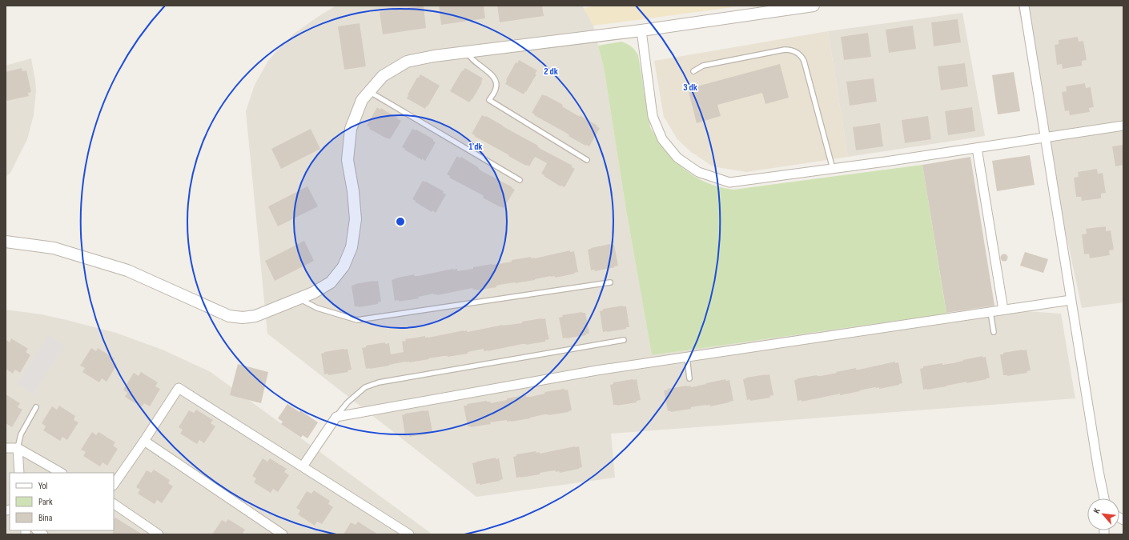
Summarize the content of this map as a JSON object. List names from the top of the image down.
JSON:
{
  "legend": ["Yol", "Park", "Bina"],
  "north": "top left",
  "rings": ["2 dk", "3 dk", "1 dk"]
}
